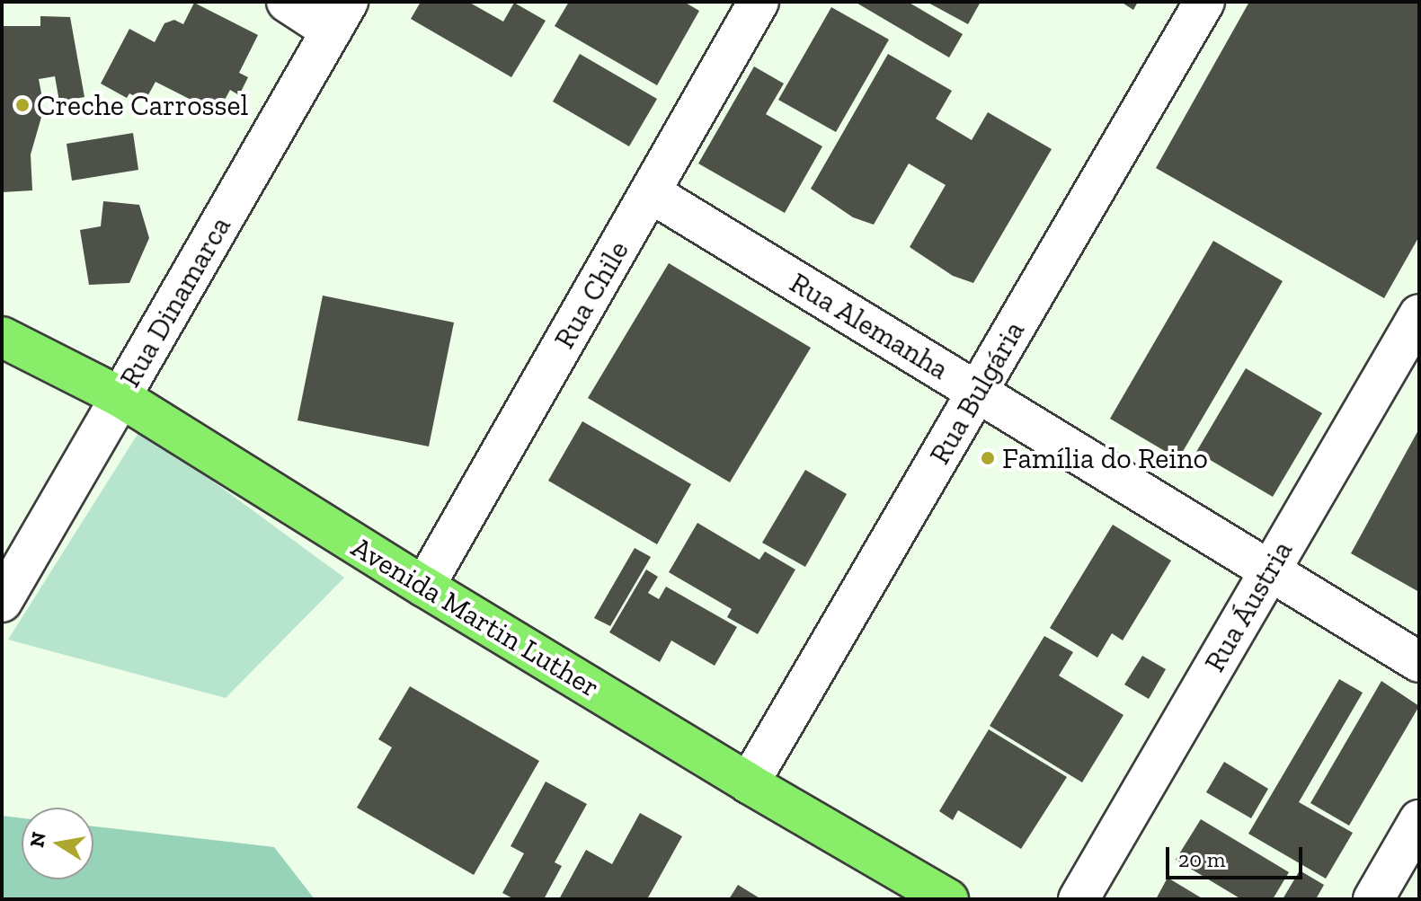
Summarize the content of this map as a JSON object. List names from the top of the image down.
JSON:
{
  "streets": {
    "main road": ["Avenida Martin Luther"],
    "street": [
      "Rua Chile",
      "Rua Dinamarca",
      "Rua Alemanha",
      "Rua Bulgária",
      "Rua Áustria"
    ]
  },
  "crossings": [
    ["Rua Chile", "Rua Alemanha"],
    ["Rua Chile", "Avenida Martin Luther"],
    ["Rua Dinamarca", "Avenida Martin Luther"],
    ["Rua Alemanha", "Rua Bulgária"],
    ["Rua Alemanha", "Rua Áustria"],
    ["Rua Bulgária", "Avenida Martin Luther"]
  ],
  "places": ["Creche Carrossel", "Família do Reino"],
  "scale_bar": "20 m",
  "north": "left"
}
